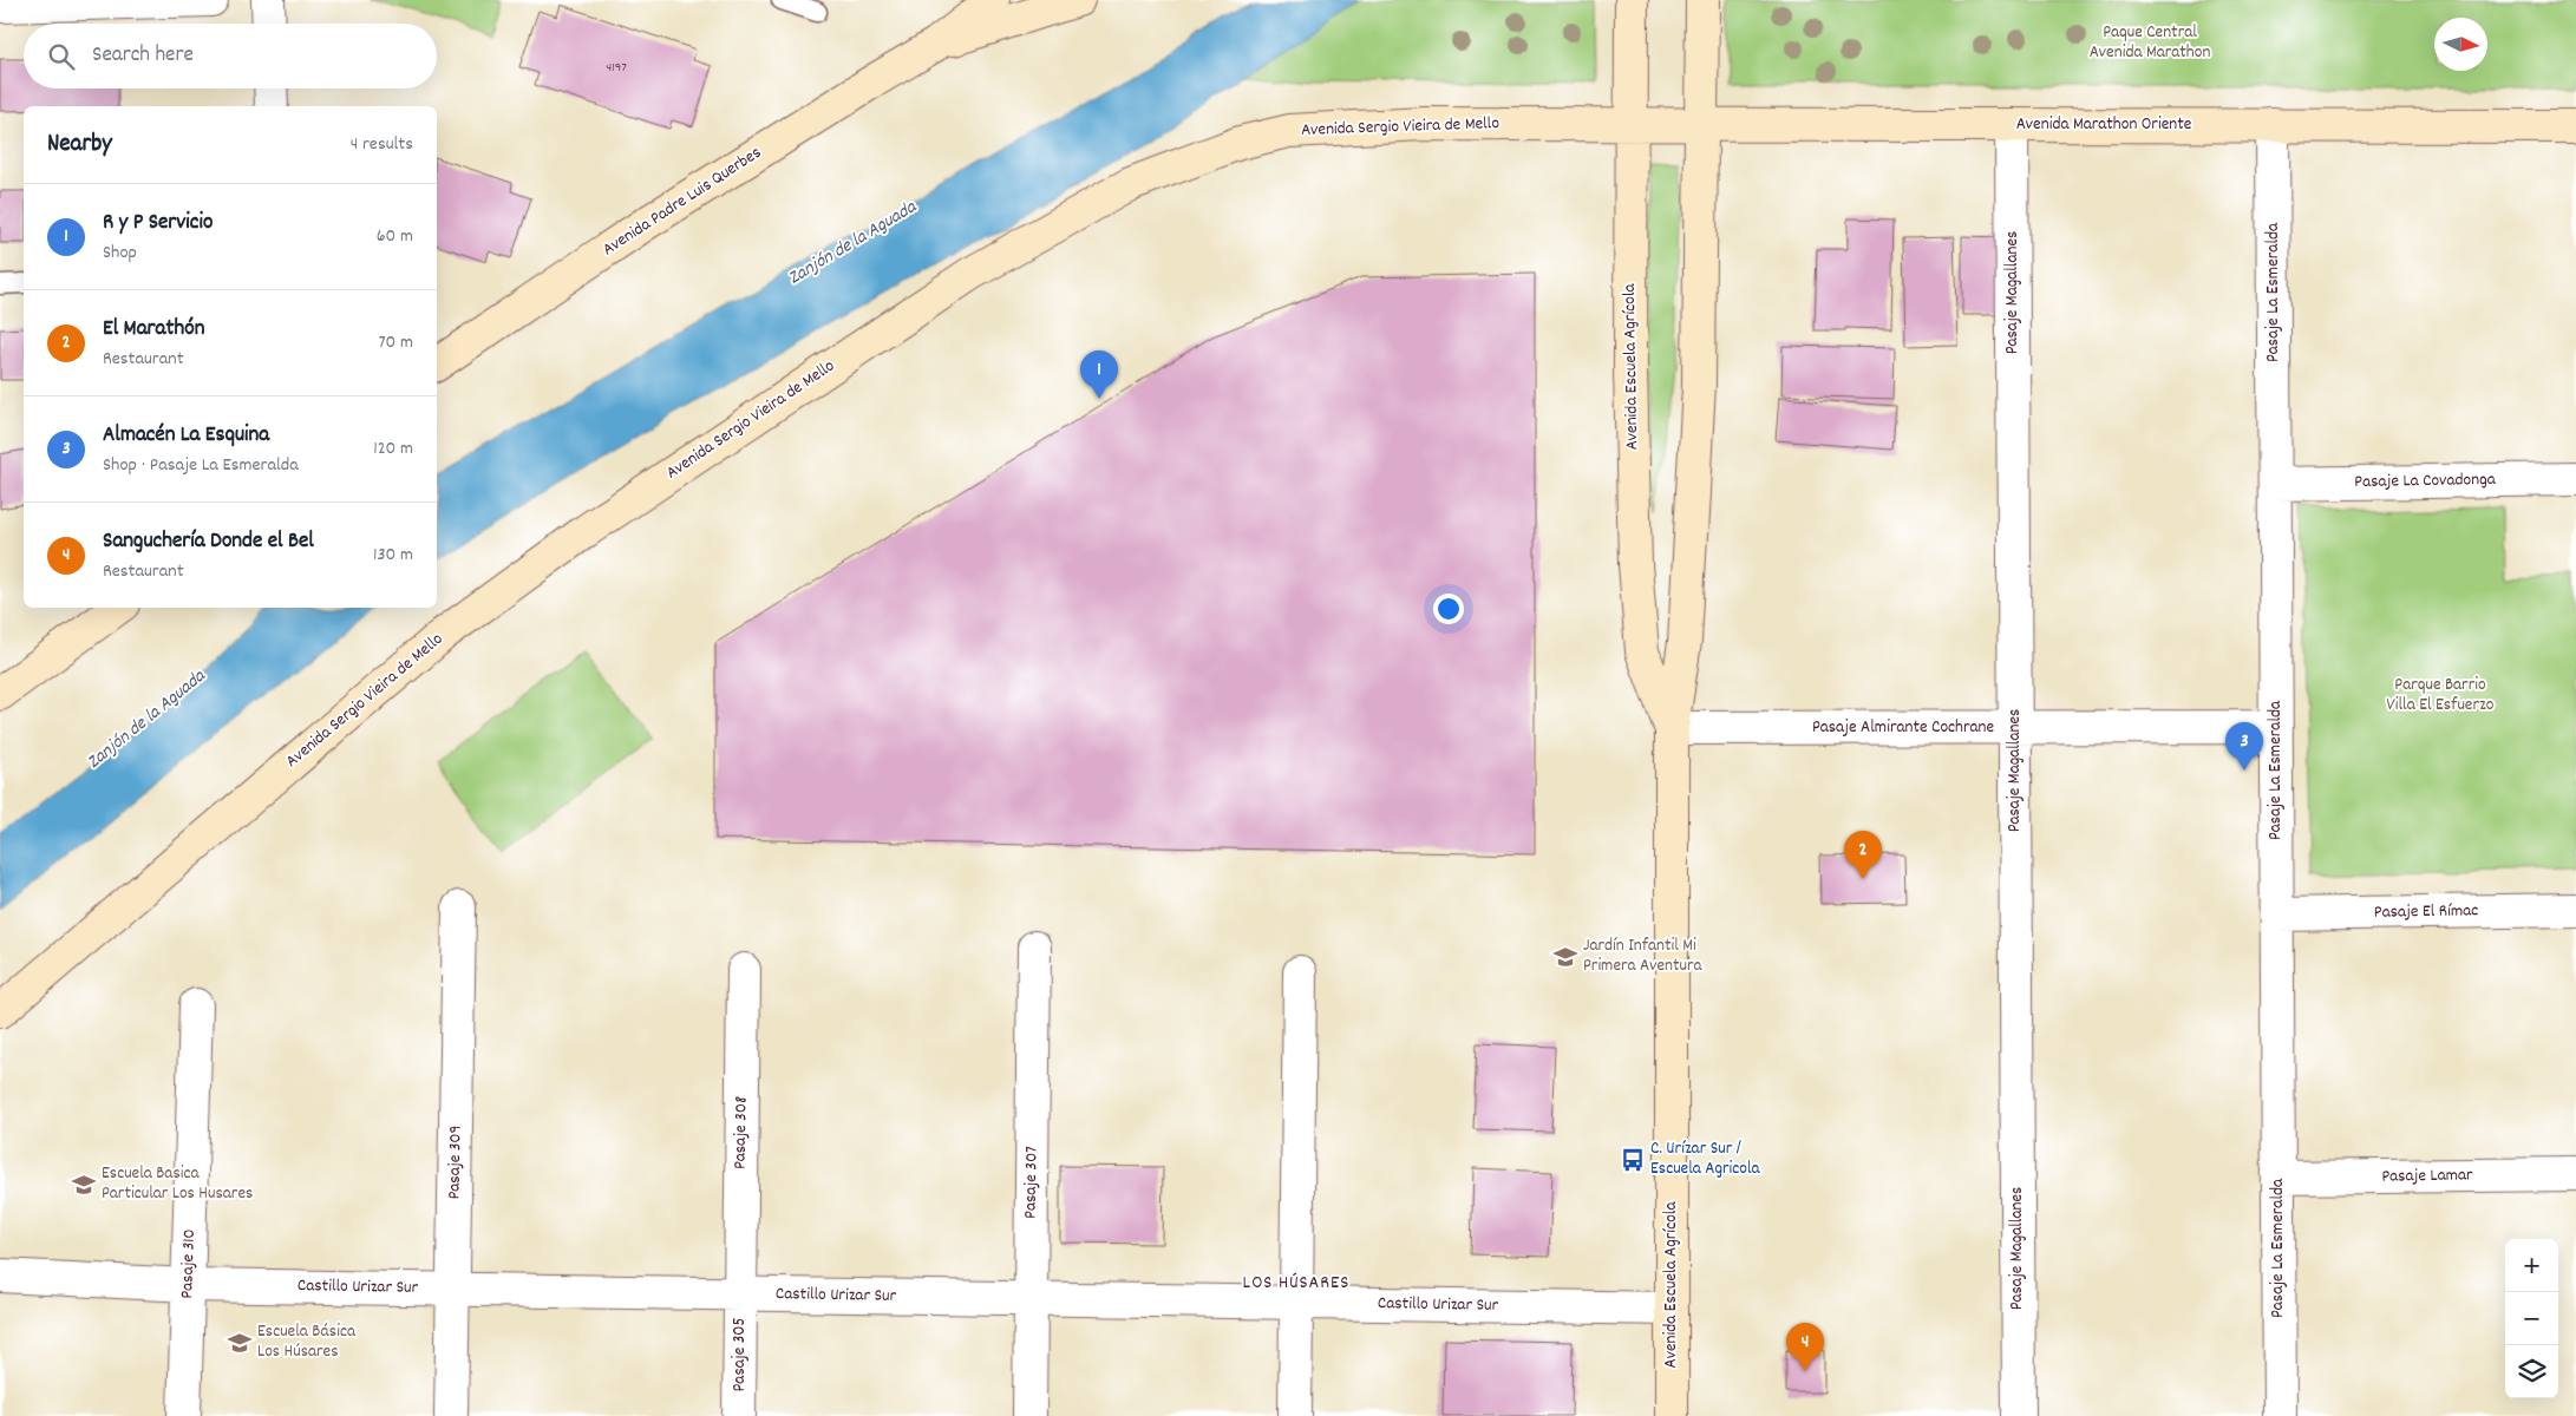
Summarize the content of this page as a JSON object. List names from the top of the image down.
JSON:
{
  "streets": {
    "main road": [
      "Avenida Marathon Oriente",
      "Avenida Sergio Vieira de Mello",
      "Avenida Padre Luis Querbes",
      "Avenida Escuela Agrícola"
    ],
    "street": [
      "Pasaje Magallanes",
      "Pasaje La Esmeralda",
      "Pasaje La Covadonga",
      "Pasaje Almirante Cochrane",
      "Pasaje El Rímac",
      "Pasaje 308",
      "Pasaje 309",
      "Pasaje Lamar",
      "Pasaje 307",
      "Pasaje 310",
      "Castillo Urizar Sur",
      "Pasaje 305"
    ]
  },
  "crossings": [
    ["Avenida Marathon Oriente", "Avenida Sergio Vieira de Mello"],
    ["Avenida Marathon Oriente", "Pasaje Magallanes"],
    ["Avenida Marathon Oriente", "Pasaje La Esmeralda"],
    ["Avenida Marathon Oriente", "Avenida Escuela Agrícola"],
    ["Avenida Sergio Vieira de Mello", "Avenida Escuela Agrícola"],
    ["Pasaje Magallanes", "Pasaje Almirante Cochrane"],
    ["Pasaje La Esmeralda", "Pasaje La Covadonga"],
    ["Pasaje La Esmeralda", "Pasaje Almirante Cochrane"],
    ["Pasaje La Esmeralda", "Pasaje El Rímac"],
    ["Pasaje La Esmeralda", "Pasaje Lamar"],
    ["Avenida Escuela Agrícola", "Pasaje Almirante Cochrane"],
    ["Avenida Escuela Agrícola", "Castillo Urizar Sur"],
    ["Pasaje 308", "Castillo Urizar Sur"],
    ["Pasaje 308", "Pasaje 305"],
    ["Pasaje 309", "Castillo Urizar Sur"],
    ["Pasaje 307", "Castillo Urizar Sur"],
    ["Pasaje 310", "Castillo Urizar Sur"],
    ["Castillo Urizar Sur", "Pasaje 305"]
  ],
  "districts": ["LOS HÚSARES"],
  "water": ["Zanjón de la Aguada"],
  "parks": ["Paque Central Avenida Marathon", "Parque Barrio Villa El Esfuerzo"],
  "places": {
    "school or university": ["Jardín Infantil Mi Primera Aventura", "Escuela Basica Particular Los Husares", "Escuela Básica Los Húsares"],
    "bus stop": ["C. Urízar Sur / Escuela Agricola"]
  },
  "house_numbers": ["4197"],
  "north": "right",
  "page": {
    "search": "Search here",
    "heading": ["Nearby", "4 results"],
    "list": [
      {
        "mark": "1",
        "name": "R y P Servicio",
        "note": "Shop",
        "value": "60 m"
      },
      {
        "mark": "2",
        "name": "El Marathón",
        "note": "Restaurant",
        "value": "70 m"
      },
      {
        "mark": "3",
        "name": "Almacén La Esquina",
        "note": "Shop · Pasaje La Esmeralda",
        "value": "120 m"
      },
      {
        "mark": "4",
        "name": "Sanguchería Donde el Bel",
        "note": "Restaurant",
        "value": "130 m"
      }
    ],
    "pins": [
      "1",
      "3",
      "2",
      "4"
    ],
    "map_buttons": ["+", "−"]
  }
}
